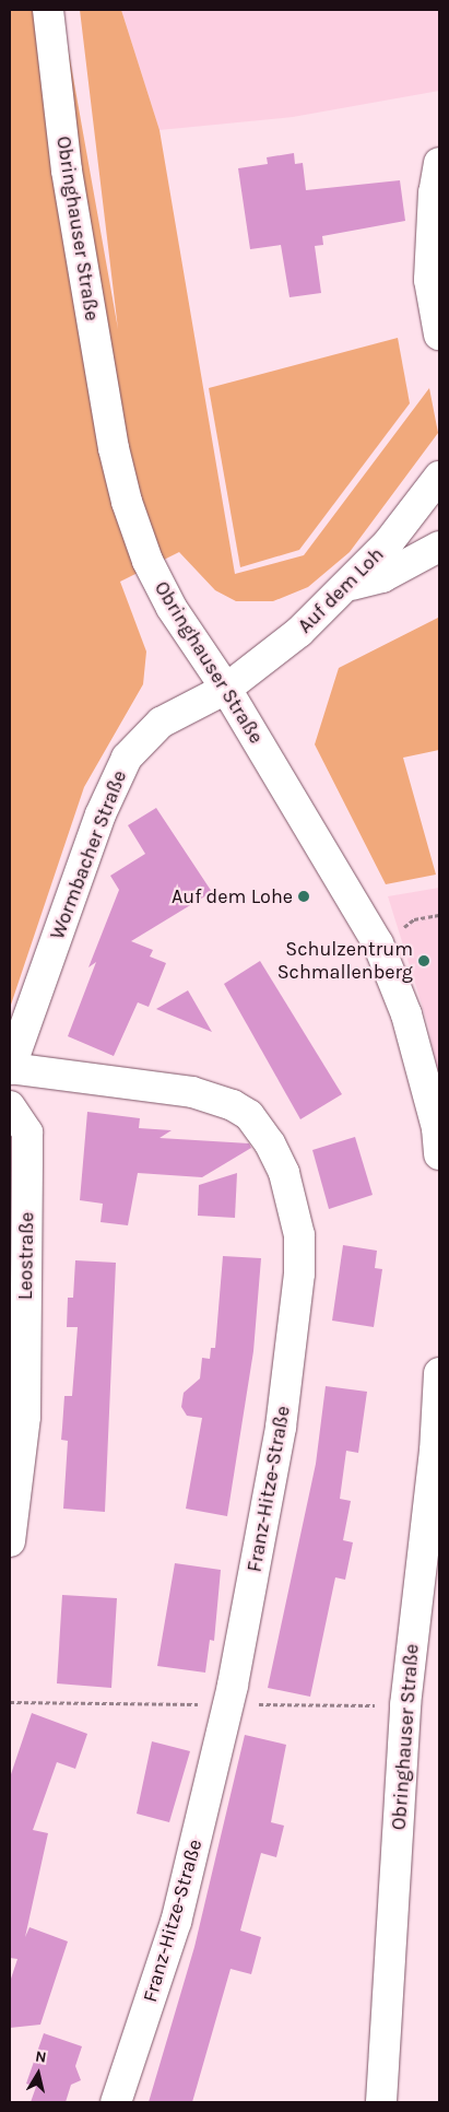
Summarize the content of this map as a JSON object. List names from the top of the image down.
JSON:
{
  "streets": {
    "street": [
      "Obringhauser Straße",
      "Auf dem Loh",
      "Wormbacher Straße",
      "Leostraße",
      "Franz-Hitze-Straße"
    ]
  },
  "crossings": [
    ["Obringhauser Straße", "Auf dem Loh"],
    ["Obringhauser Straße", "Wormbacher Straße"],
    ["Auf dem Loh", "Wormbacher Straße"],
    ["Wormbacher Straße", "Franz-Hitze-Straße"]
  ],
  "places": ["Auf dem Lohe", "Schulzentrum Schmallenberg"],
  "north": "top"
}
